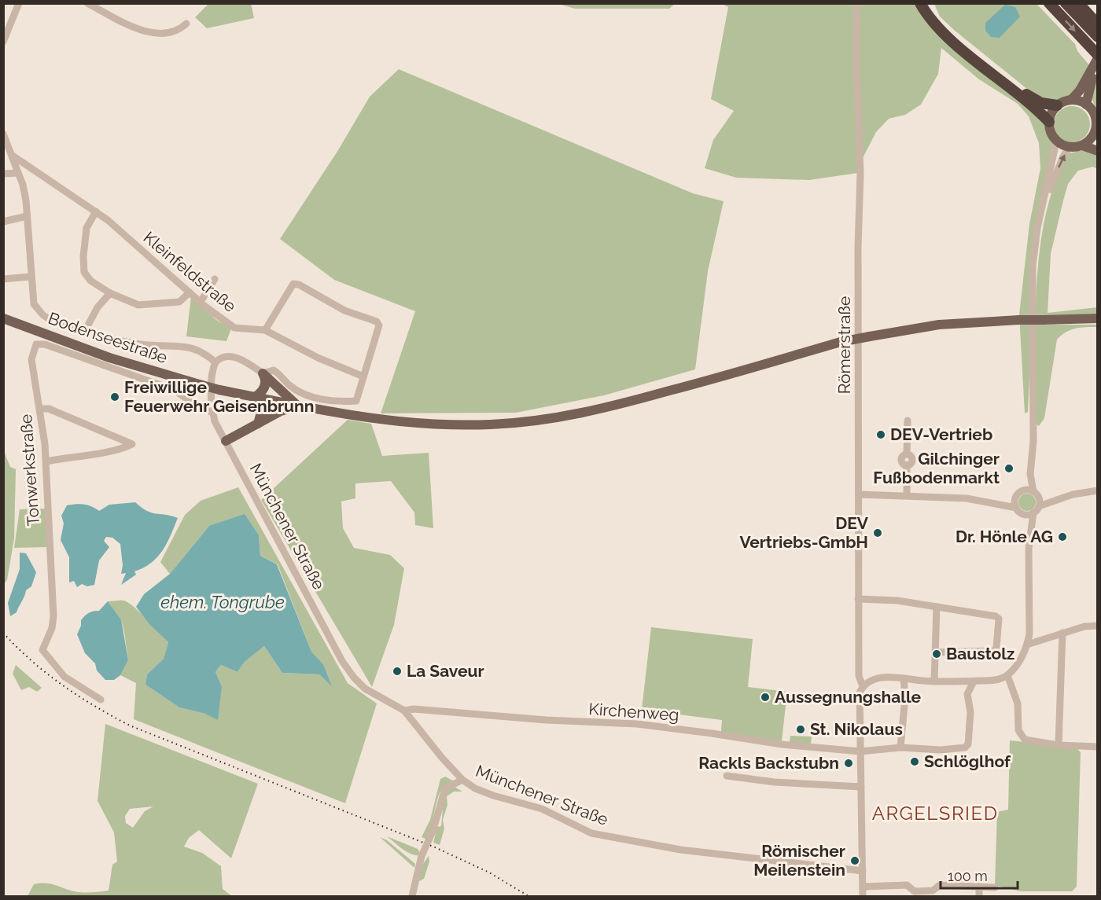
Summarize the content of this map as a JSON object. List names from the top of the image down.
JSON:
{
  "streets": {
    "main road": ["Bodenseestraße"],
    "street": [
      "Kleinfeldstraße",
      "Römerstraße",
      "Tonwerkstraße",
      "Münchener Straße",
      "Kirchenweg"
    ]
  },
  "crossings": [
    ["Römerstraße", "Münchener Straße"],
    ["Römerstraße", "Kirchenweg"],
    ["Tonwerkstraße", "Münchener Straße"],
    ["Münchener Straße", "Kirchenweg"]
  ],
  "districts": ["ARGELSRIED"],
  "water": ["ehem. Tongrube"],
  "places": [
    "Freiwillige Feuerwehr Geisenbrunn",
    "DEV-Vertrieb",
    "Gilchinger Fußbodenmarkt",
    "DEV Vertriebs-GmbH",
    "Dr. Hönle AG",
    "Baustolz",
    "La Saveur",
    "Aussegnungshalle",
    "St. Nikolaus",
    "Schlöglhof",
    "Rackls Backstubn",
    "Römischer Meilenstein"
  ],
  "scale_bar": "100 m"
}
